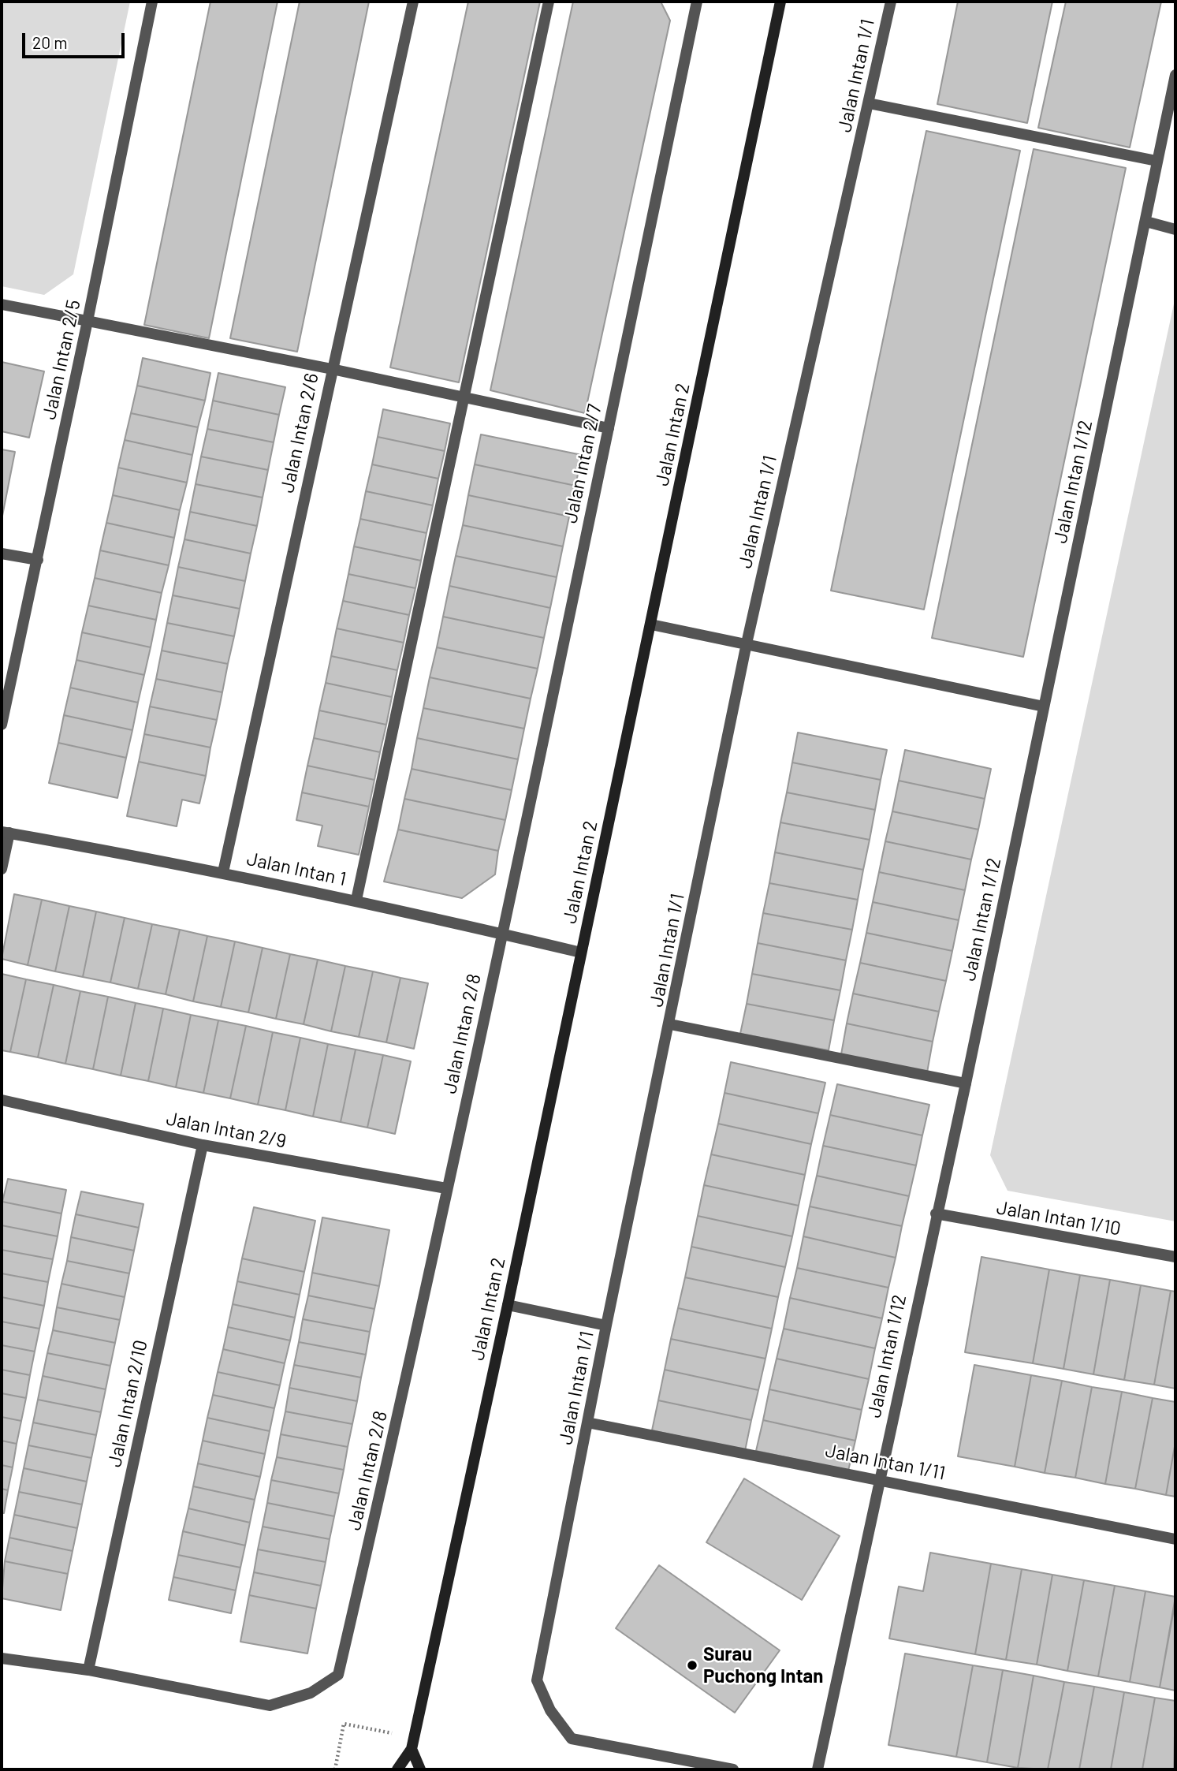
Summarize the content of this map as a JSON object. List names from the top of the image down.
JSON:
{
  "streets": {
    "street": [
      "Jalan Intan 1/1",
      "Jalan Intan 2/5",
      "Jalan Intan 2/6",
      "Jalan Intan 2",
      "Jalan Intan 2/7",
      "Jalan Intan 1/12",
      "Jalan Intan 1",
      "Jalan Intan 2/8",
      "Jalan Intan 2/9",
      "Jalan Intan 1/10",
      "Jalan Intan 2/10",
      "Jalan Intan 1/11"
    ]
  },
  "crossings": [
    ["Jalan Intan 1/1", "Jalan Intan 1/11"],
    ["Jalan Intan 2/6", "Jalan Intan 1"],
    ["Jalan Intan 2", "Jalan Intan 1"],
    ["Jalan Intan 2/7", "Jalan Intan 1"],
    ["Jalan Intan 2/7", "Jalan Intan 2/8"],
    ["Jalan Intan 1/12", "Jalan Intan 1/10"],
    ["Jalan Intan 1/12", "Jalan Intan 1/11"],
    ["Jalan Intan 1", "Jalan Intan 2/8"],
    ["Jalan Intan 2/8", "Jalan Intan 2/9"],
    ["Jalan Intan 2/8", "Jalan Intan 2/10"],
    ["Jalan Intan 2/9", "Jalan Intan 2/10"]
  ],
  "places": ["Surau Puchong Intan"],
  "scale_bar": "20 m"
}
